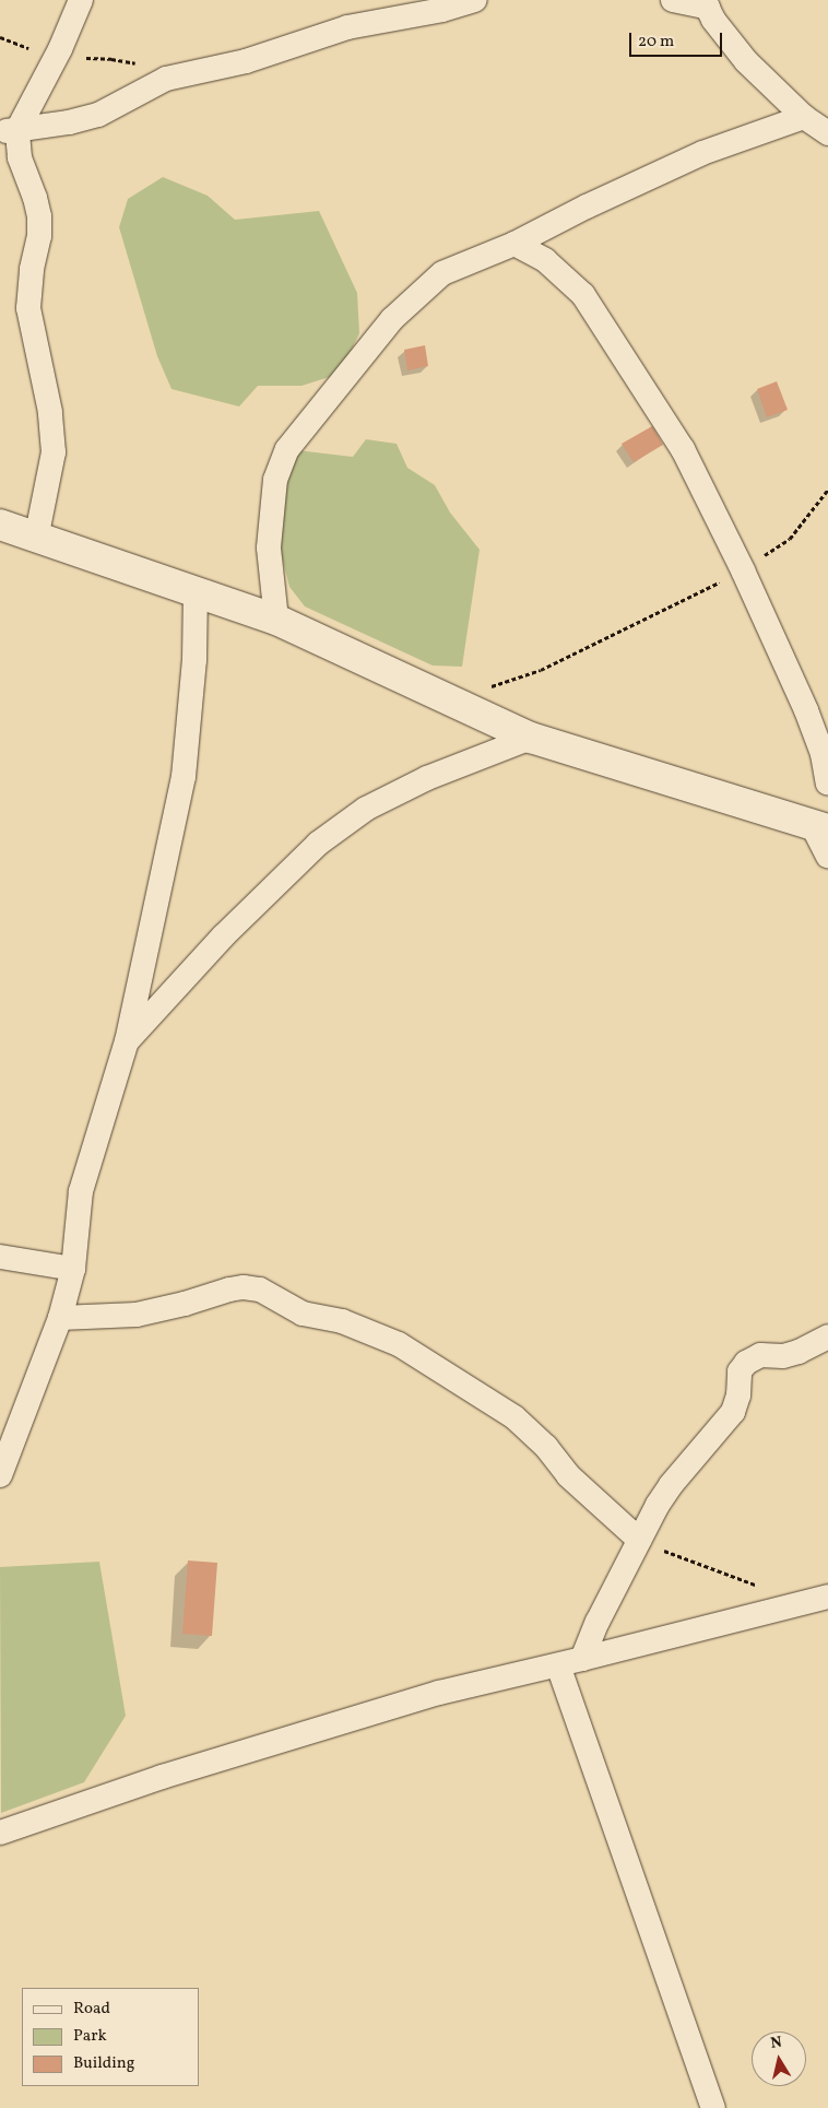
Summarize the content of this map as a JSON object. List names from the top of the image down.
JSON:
{
  "legend": ["Road", "Park", "Building"],
  "scale_bar": "20 m",
  "north": "top"
}
